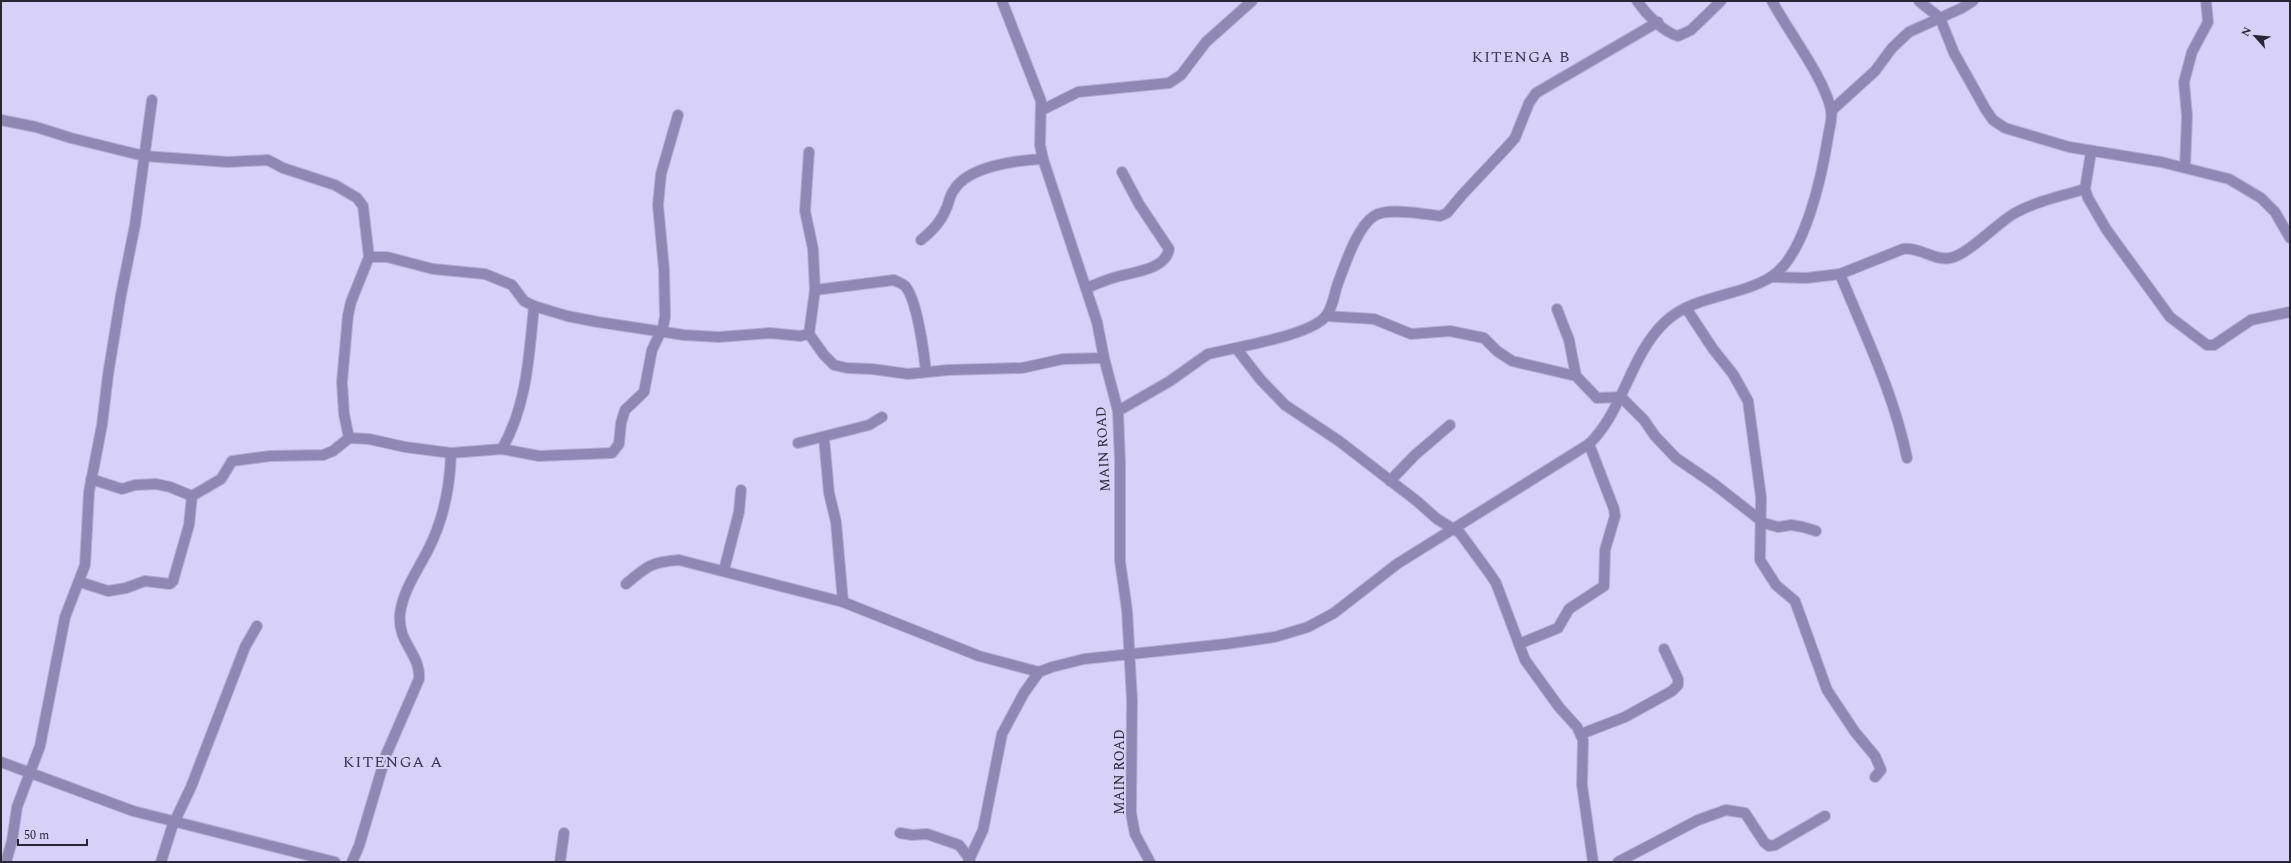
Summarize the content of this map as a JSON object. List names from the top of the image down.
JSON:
{
  "streets": {
    "street": ["MAIN ROAD"]
  },
  "districts": ["KITENGA B", "KITENGA A"],
  "scale_bar": "50 m",
  "north": "top left"
}
